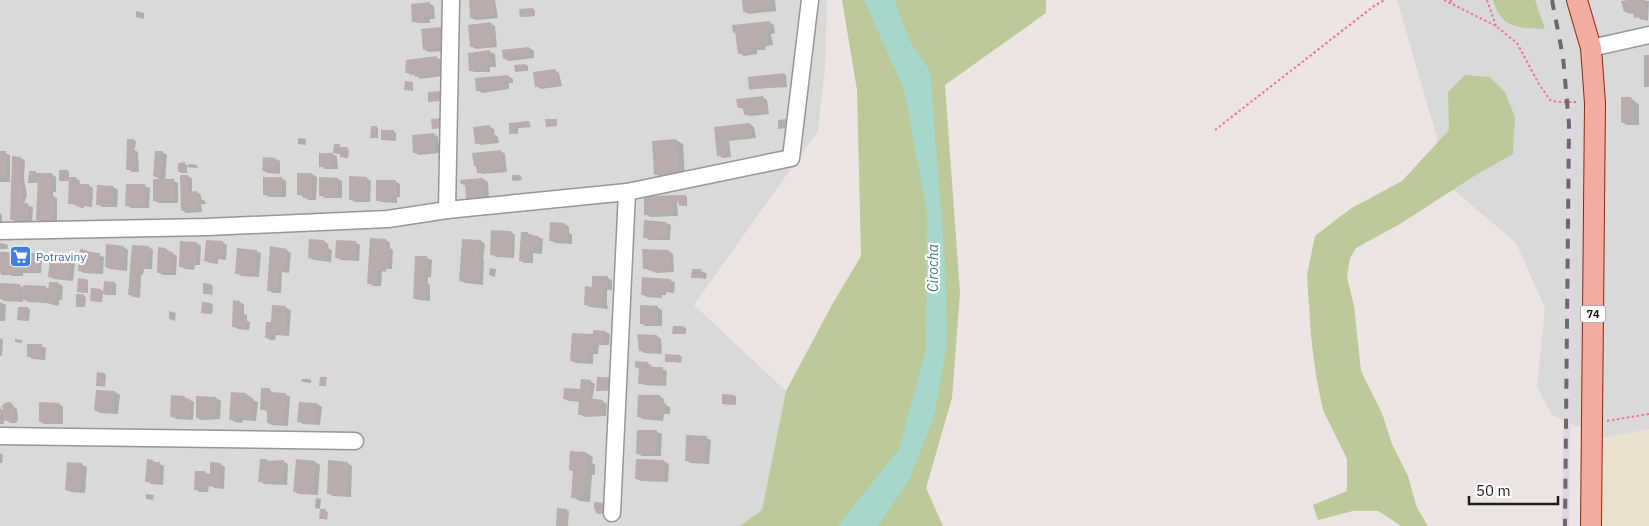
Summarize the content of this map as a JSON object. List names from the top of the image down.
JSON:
{
  "streets": {
    "main road": ["74"]
  },
  "water": ["Cirocha"],
  "places": {
    "supermarket": ["Potraviny"]
  },
  "scale_bar": "50 m"
}
